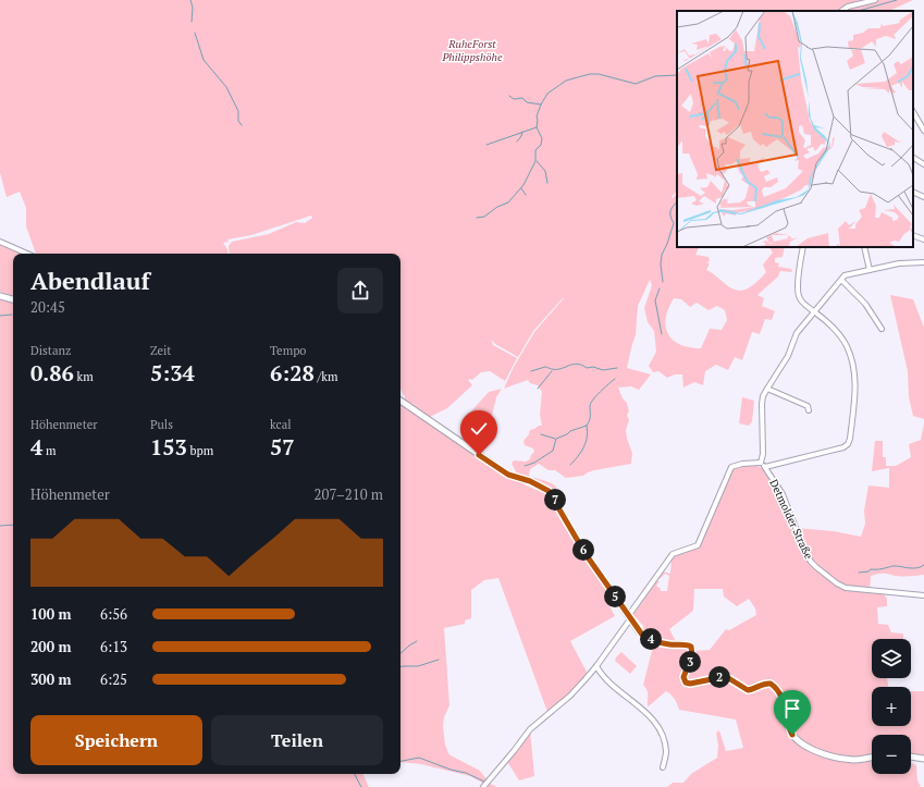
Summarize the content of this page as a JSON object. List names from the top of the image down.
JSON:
{
  "streets": {
    "street": ["Detmolder Straße"]
  },
  "parks": ["RuheForst Philippshöhe"],
  "page": {
    "heading": ["Abendlauf", "20:45"],
    "stats": [
      ["Distanz", "0.86 km"],
      ["Zeit", "5:34"],
      ["Tempo", "6:28 /km"],
      ["Höhenmeter", "4 m"],
      ["Puls", "153 bpm"],
      ["kcal", "57"]
    ],
    "chart": ["Höhenmeter", "207–210 m"],
    "pins": [
      "7",
      "6",
      "5",
      "4",
      "3",
      "2"
    ],
    "list": [
      {
        "name": "100 m",
        "note": "6:56"
      },
      {
        "name": "200 m",
        "note": "6:13"
      },
      {
        "name": "300 m",
        "note": "6:25"
      }
    ],
    "map_buttons": ["+", "−"],
    "buttons": ["Speichern", "Teilen"]
  }
}
